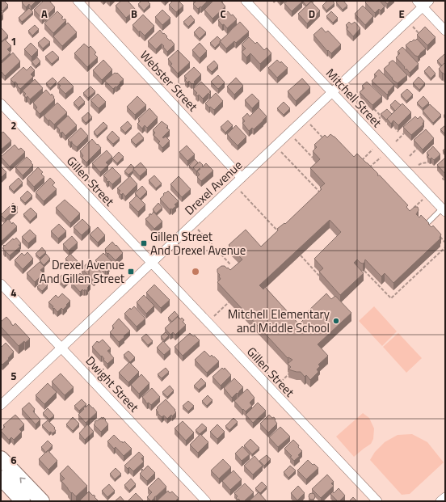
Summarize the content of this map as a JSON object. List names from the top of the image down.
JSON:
{
  "streets": {
    "street": [
      "Webster Street",
      "Mitchell Street",
      "Gillen Street",
      "Drexel Avenue",
      "Dwight Street"
    ]
  },
  "crossings": [
    ["Webster Street", "Drexel Avenue"],
    ["Mitchell Street", "Drexel Avenue"],
    ["Gillen Street", "Drexel Avenue"],
    ["Drexel Avenue", "Dwight Street"]
  ],
  "places": {
    "transit": ["Gillen Street And Drexel Avenue", "Drexel Avenue And Gillen Street"],
    "other": ["Mitchell Elementary and Middle School"]
  },
  "grid": {
    "columns": [
      "A",
      "B",
      "C",
      "D",
      "E"
    ],
    "rows": [
      "1",
      "2",
      "3",
      "4",
      "5",
      "6"
    ]
  }
}
